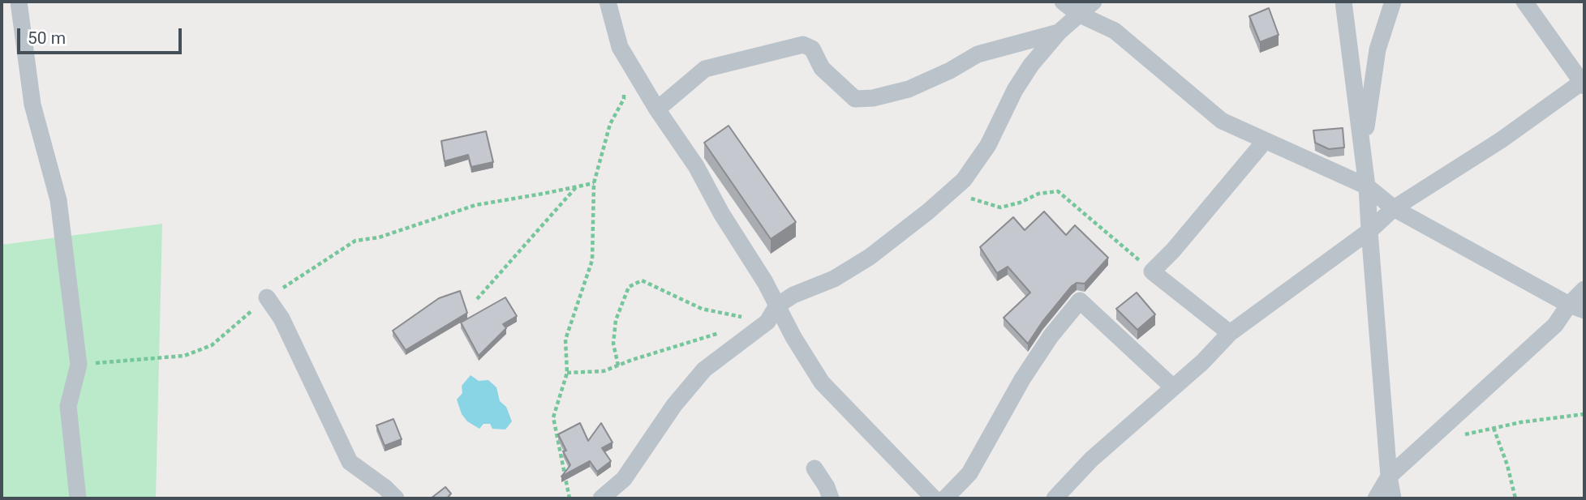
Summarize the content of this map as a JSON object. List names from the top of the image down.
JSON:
{
  "scale_bar": "50 m"
}
